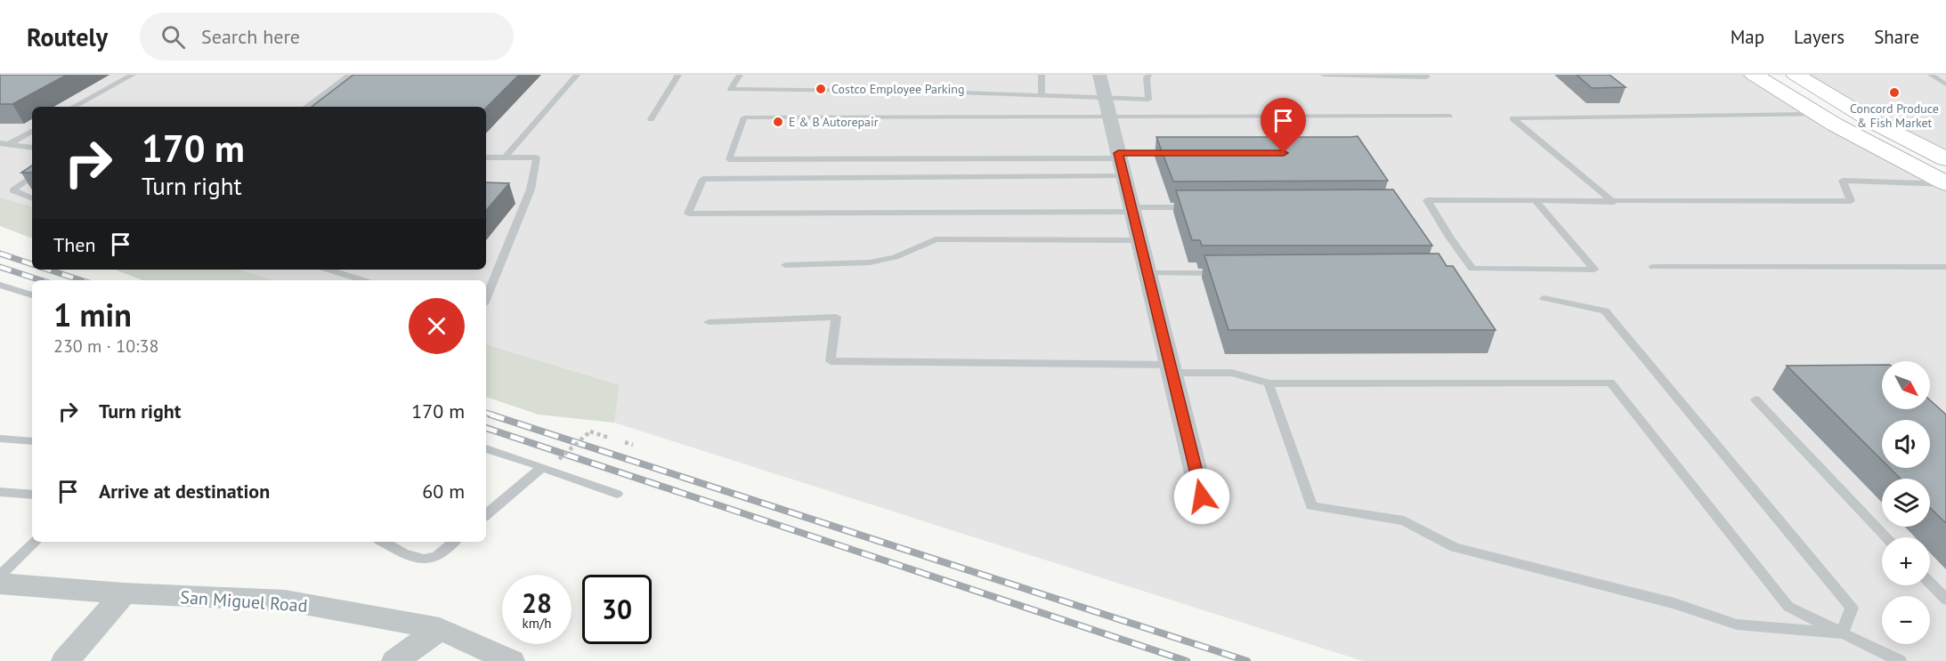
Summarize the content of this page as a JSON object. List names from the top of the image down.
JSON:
{
  "streets": {
    "street": ["San Miguel Road"]
  },
  "places": ["Costco Employee Parking", "Concord Produce & Fish Market", "E & B Autorepair"],
  "north": "bottom right",
  "page": {
    "header": "Routely",
    "search": "Search here",
    "nav": ["Map", "Layers", "Share"],
    "turn": ["170 m", "Turn right"],
    "then": "Then",
    "heading": ["1 min", "230 m · 10:38"],
    "map_buttons": ["+", "−"],
    "list": [
      {
        "name": "Turn right",
        "value": "170 m"
      },
      {
        "name": "Arrive at destination",
        "value": "60 m"
      }
    ],
    "speed": "28 km/h",
    "limit": "30"
  }
}
